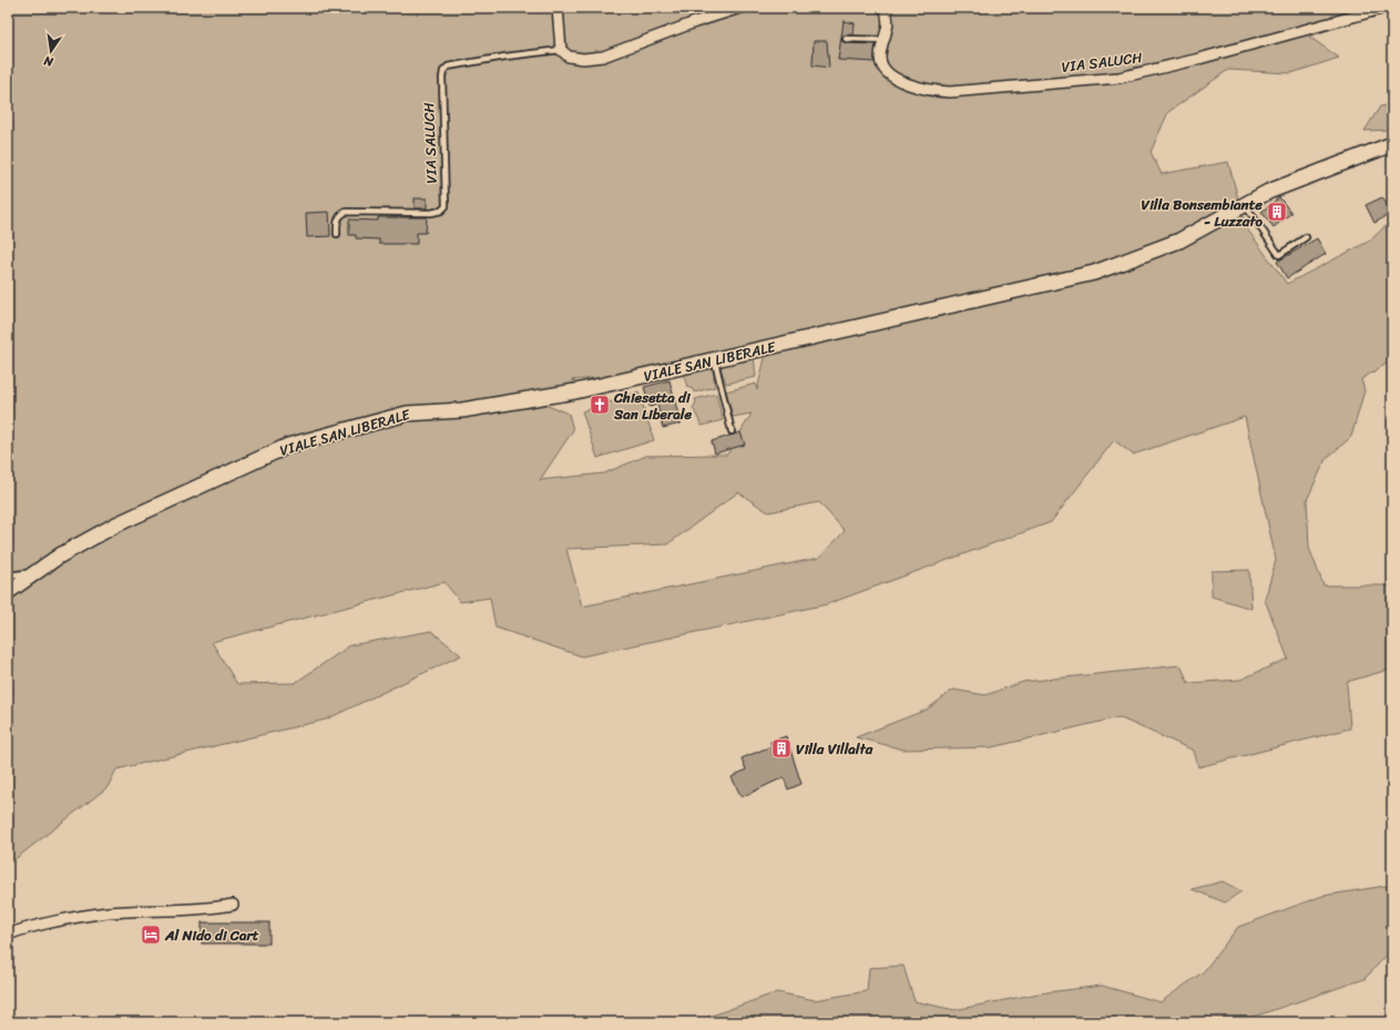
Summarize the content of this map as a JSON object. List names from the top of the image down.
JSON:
{
  "streets": {
    "street": ["VIA SALUCH", "VIALE SAN LIBERALE"]
  },
  "places": {
    "building": ["Villa Bonsembiante - Luzzato", "Villa Villalta"],
    "church": ["Chiesetta di San Liberale"],
    "hotel": ["Al Nido di Cart"]
  },
  "north": "bottom"
}
